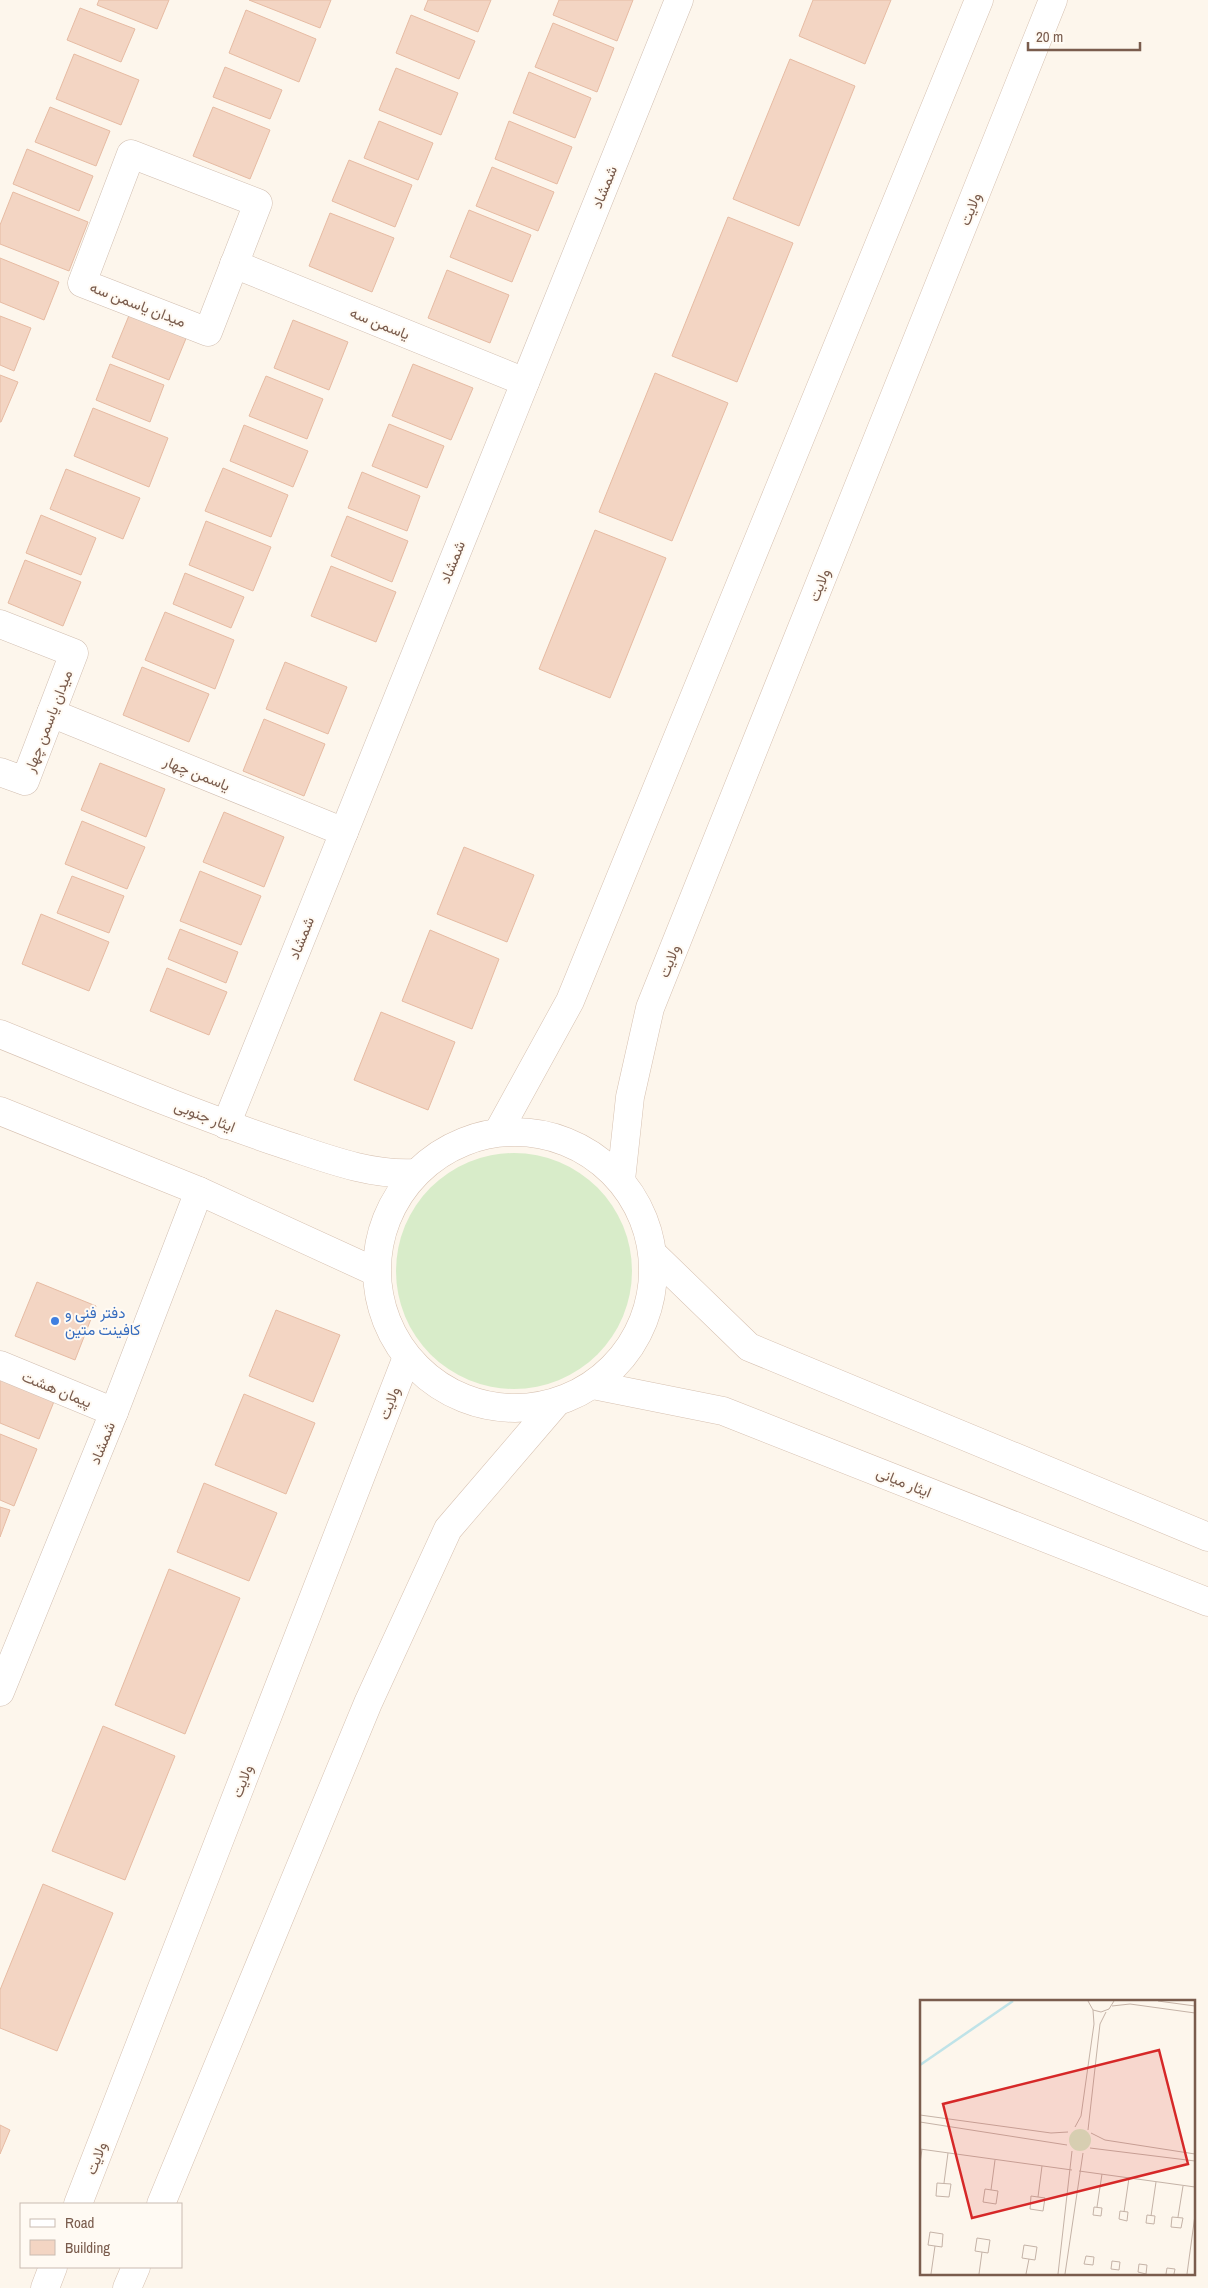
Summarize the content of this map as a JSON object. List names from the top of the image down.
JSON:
{
  "streets": {
    "street": [
      "شمشاد",
      "ولایت",
      "میدان یاسمن سه",
      "یاسمن سه",
      "میدان یاسمن چهار",
      "یاسمن چهار",
      "ایثار جنوبی",
      "پیمان هشت",
      "ایثار میانی"
    ]
  },
  "crossings": [
    ["شمشاد", "یاسمن سه"],
    ["شمشاد", "یاسمن چهار"],
    ["شمشاد", "ایثار جنوبی"],
    ["شمشاد", "پیمان هشت"],
    ["میدان یاسمن سه", "یاسمن سه"],
    ["میدان یاسمن چهار", "یاسمن چهار"]
  ],
  "places": ["دفتر فنی و کافینت متین"],
  "legend": ["Road", "Building"],
  "scale_bar": "20 m"
}
